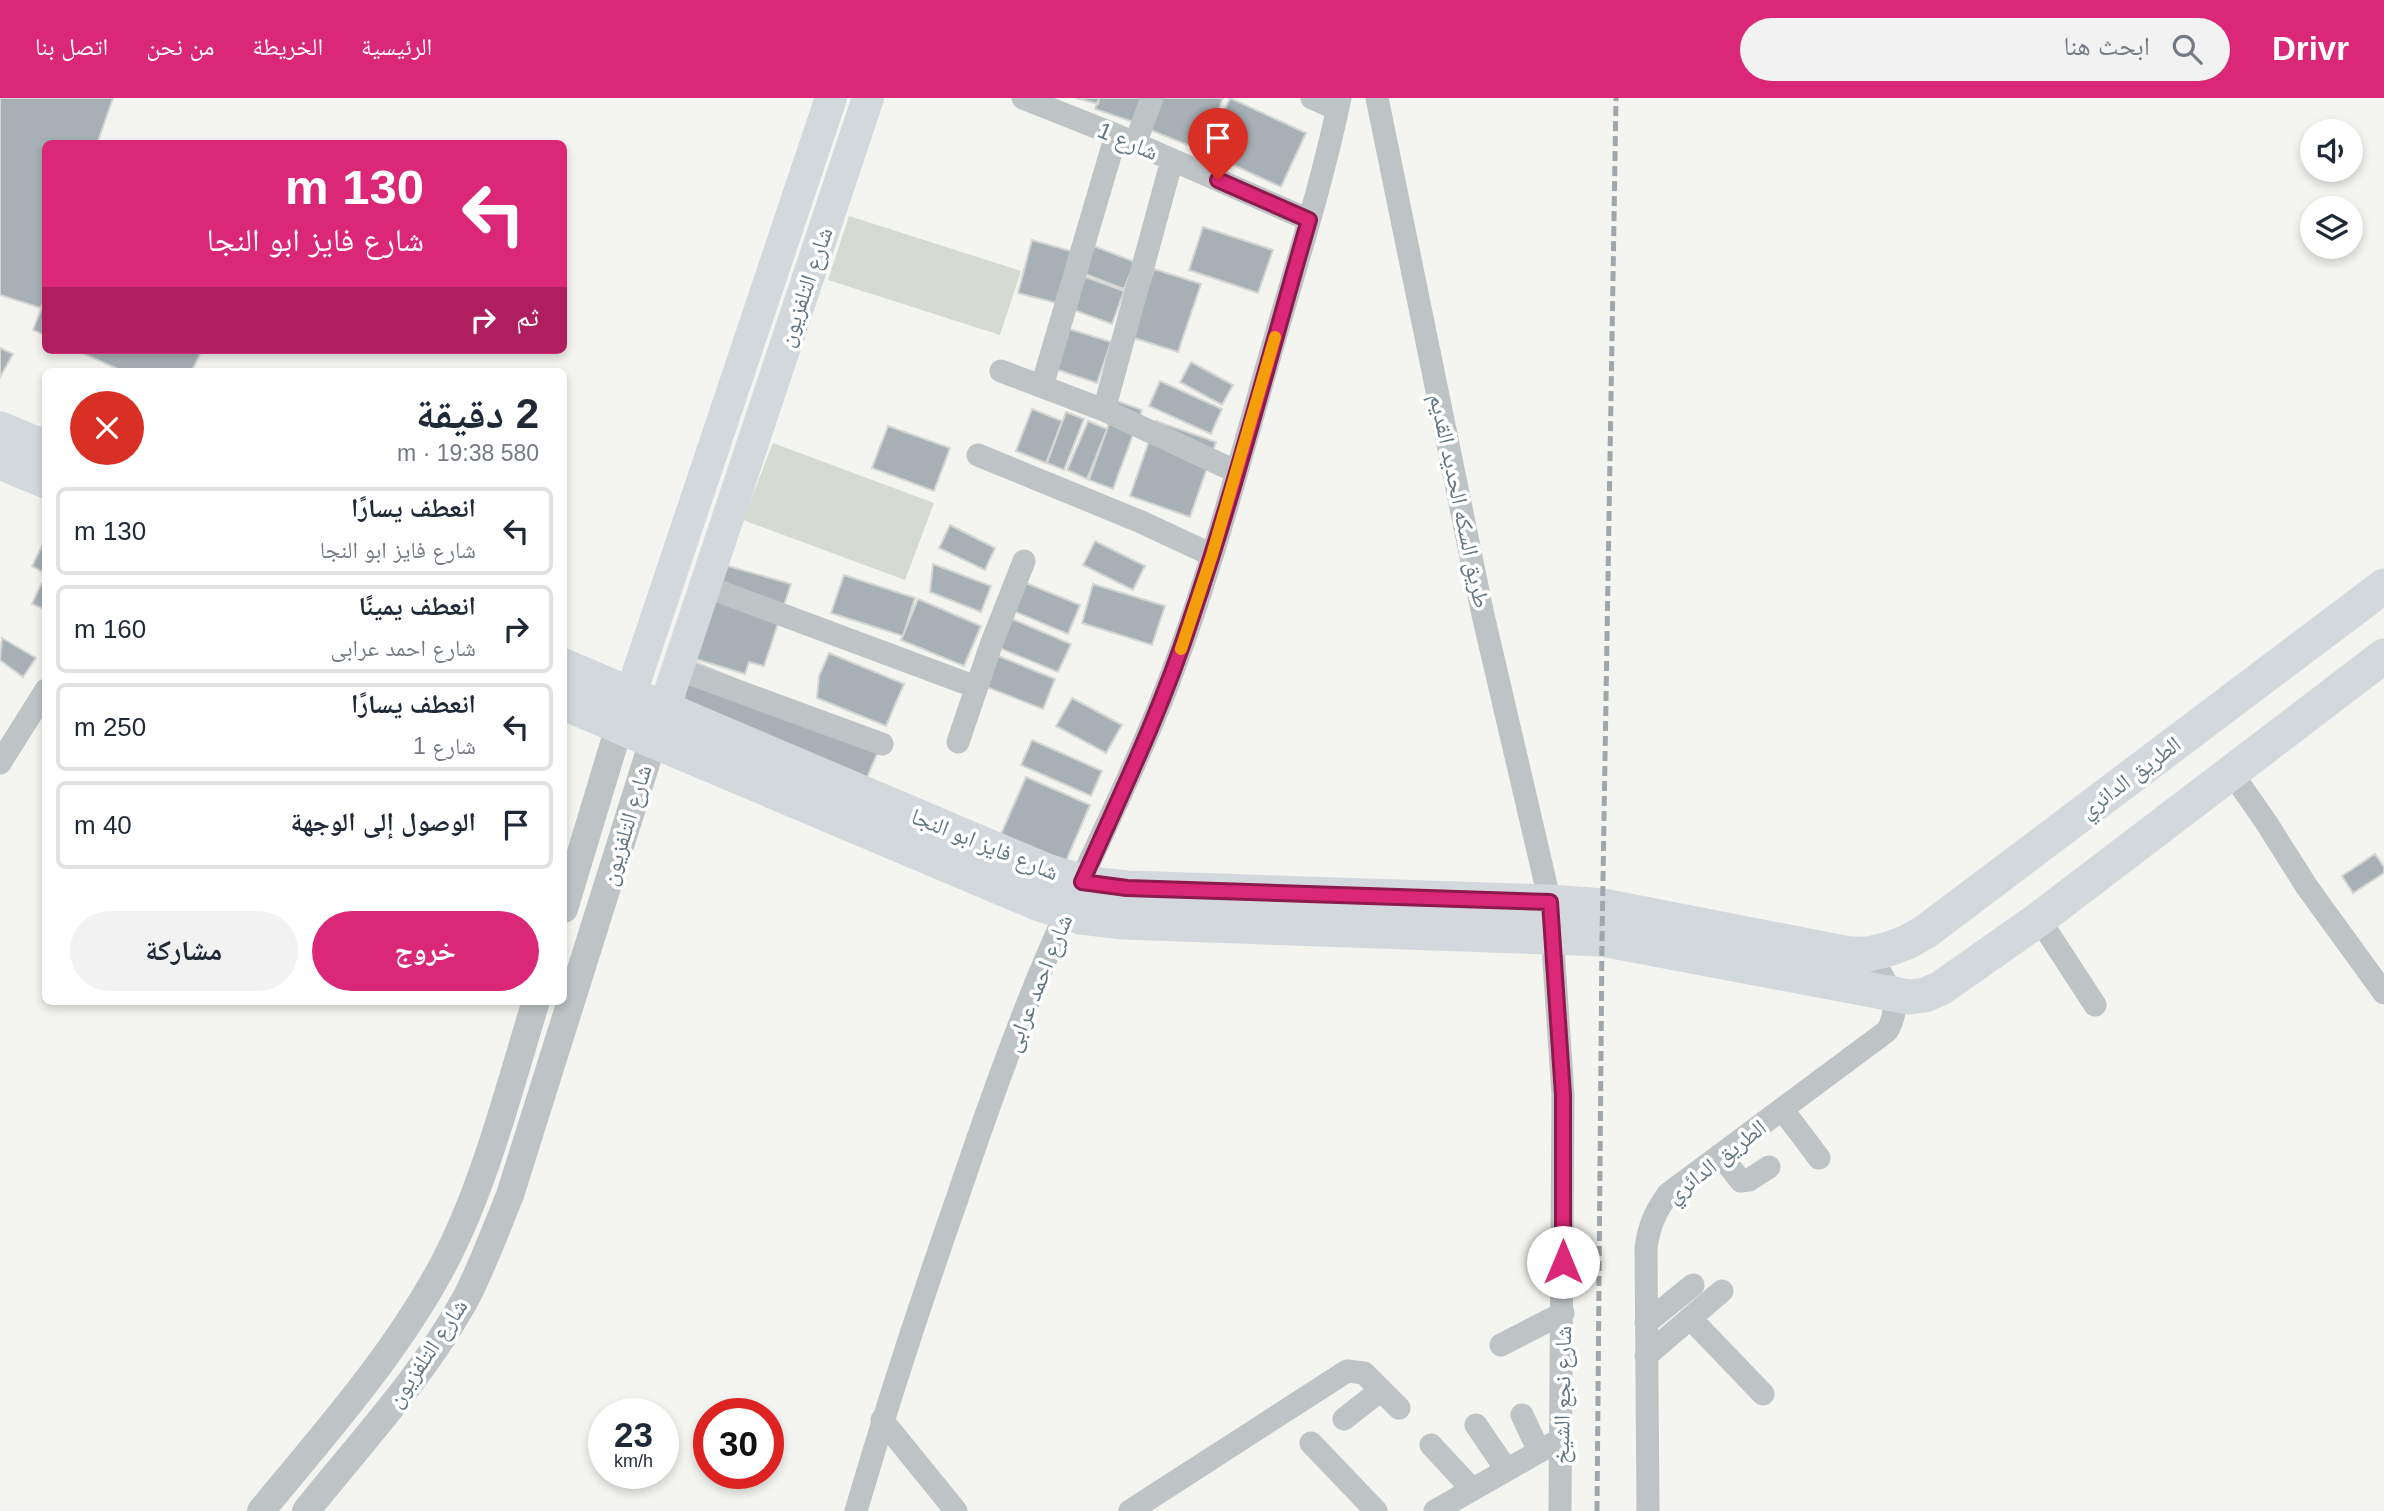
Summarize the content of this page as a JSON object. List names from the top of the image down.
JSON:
{
  "streets": {
    "main road": ["شارع التلفزيون", "الطريق الدائري", "شارع فايز ابو النجا"],
    "street": [
      "شارع 1",
      "طريق السكه الحديد القديم",
      "شارع احمد عرابى",
      "شارع نجع الشيخ"
    ]
  },
  "crossings": [
    ["شارع 1", "شارع احمد عرابى"],
    ["شارع التلفزيون", "شارع فايز ابو النجا"],
    ["طريق السكه الحديد القديم", "شارع فايز ابو النجا"],
    ["طريق السكه الحديد القديم", "شارع نجع الشيخ"],
    ["الطريق الدائري", "شارع فايز ابو النجا"],
    ["شارع فايز ابو النجا", "شارع احمد عرابى"],
    ["شارع فايز ابو النجا", "شارع نجع الشيخ"]
  ],
  "page": {
    "header": "Drivr",
    "search": "ابحث هنا",
    "nav": [
      "الرئيسية",
      "الخريطة",
      "من نحن",
      "اتصل بنا"
    ],
    "turn": ["130 m", "شارع فايز ابو النجا"],
    "then": "ثم",
    "heading": ["2 دقيقة", "580 m · 19:38"],
    "list": [
      {
        "name": "انعطف يسارًا",
        "note": "شارع فايز ابو النجا",
        "value": "130 m"
      },
      {
        "name": "انعطف يمينًا",
        "note": "شارع احمد عرابى",
        "value": "160 m"
      },
      {
        "name": "انعطف يسارًا",
        "note": "شارع 1",
        "value": "250 m"
      },
      {
        "name": "الوصول إلى الوجهة",
        "value": "40 m"
      }
    ],
    "buttons": ["خروج", "مشاركة"],
    "speed": "23 km/h",
    "limit": "30"
  }
}
